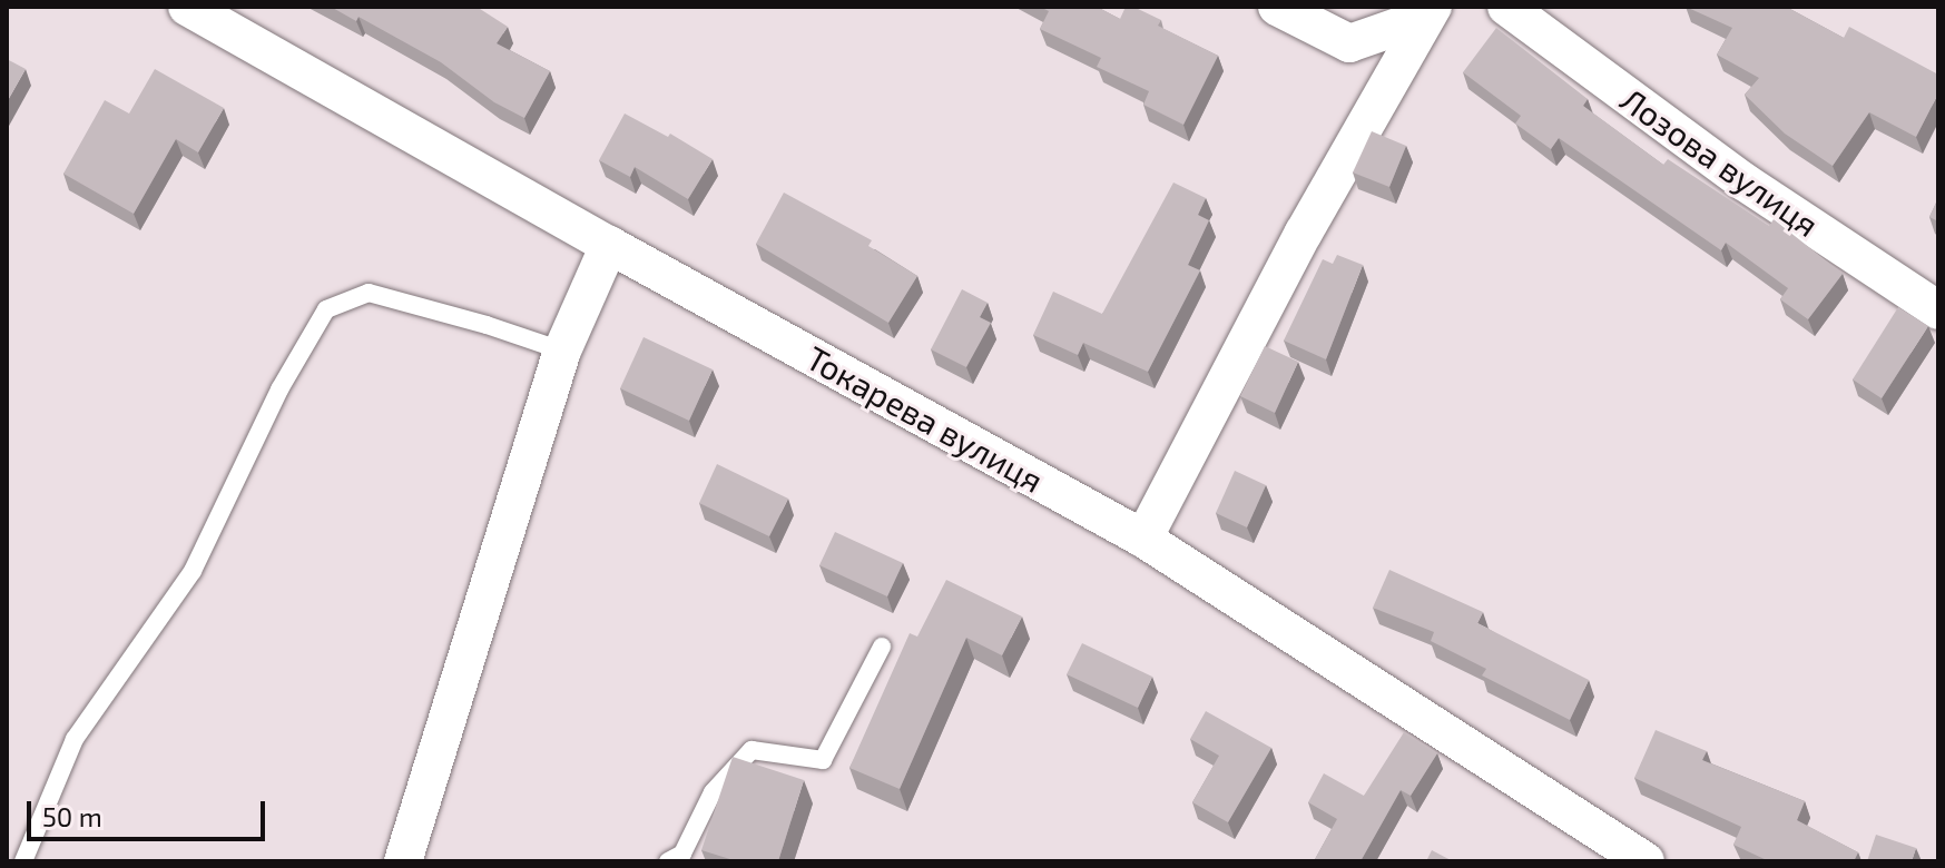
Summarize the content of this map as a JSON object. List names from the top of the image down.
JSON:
{
  "streets": {
    "street": ["Лозова вулиця", "Токарева вулиця"]
  },
  "scale_bar": "50 m"
}
